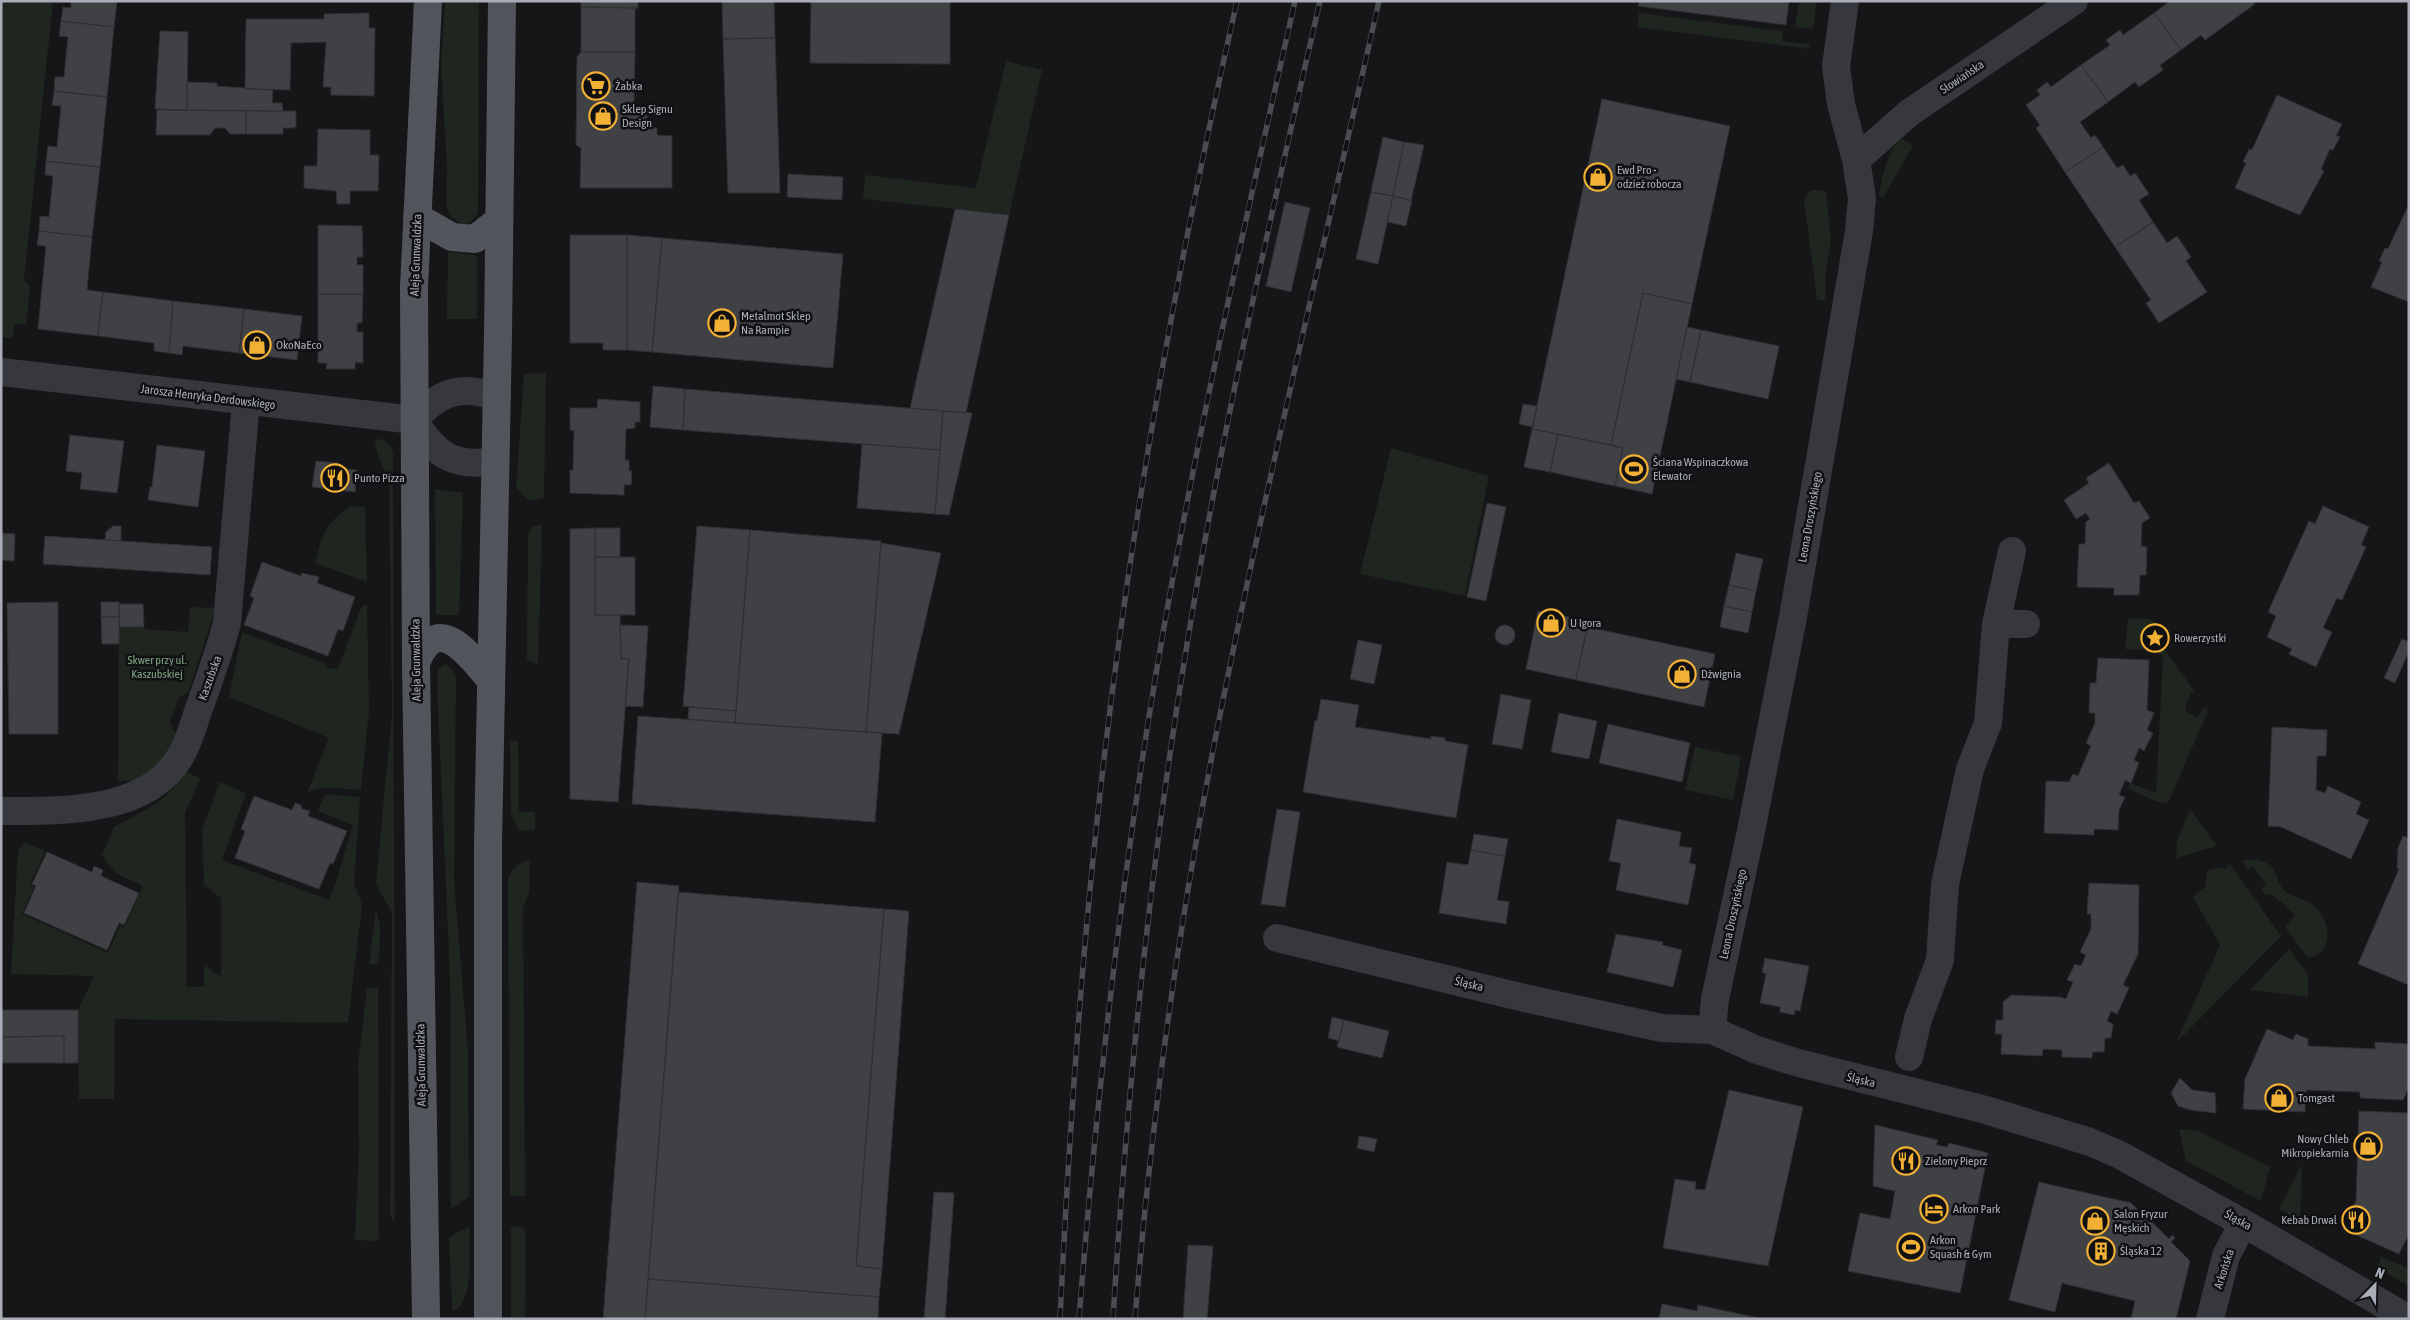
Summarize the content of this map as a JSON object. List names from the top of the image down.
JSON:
{
  "streets": {
    "main road": ["Aleja Grunwaldzka"],
    "street": [
      "Słowiańska",
      "Jarosza Henryka Derdowskiego",
      "Leona Droszyńskiego",
      "Kaszubska",
      "Śląska",
      "Arkońska"
    ]
  },
  "crossings": [
    ["Słowiańska", "Leona Droszyńskiego"],
    ["Aleja Grunwaldzka", "Jarosza Henryka Derdowskiego"],
    ["Jarosza Henryka Derdowskiego", "Kaszubska"],
    ["Leona Droszyńskiego", "Śląska"],
    ["Śląska", "Arkońska"]
  ],
  "parks": ["Skwer przy ul. Kaszubskiej"],
  "places": {
    "supermarket": ["Żabka"],
    "shop": [
      "Sklep Signu Design",
      "Ewd Pro - odzież robocza",
      "Metalmot Sklep Na Rampie",
      "OkoNaEco",
      "U Igora",
      "Dźwignia",
      "Tomgast",
      "Nowy Chleb Mikropiekarnia",
      "Salon Fryzur Męskich"
    ],
    "sports": ["Ściana Wspinaczkowa Elewator", "Arkon Squash & Gym"],
    "restaurant": ["Punto Pizza", "Zielony Pieprz", "Kebab Drwal"],
    "place": ["Rowerzystki"],
    "hotel": ["Arkon Park"],
    "building": ["Śląska 12"]
  },
  "north": "top right"
}
